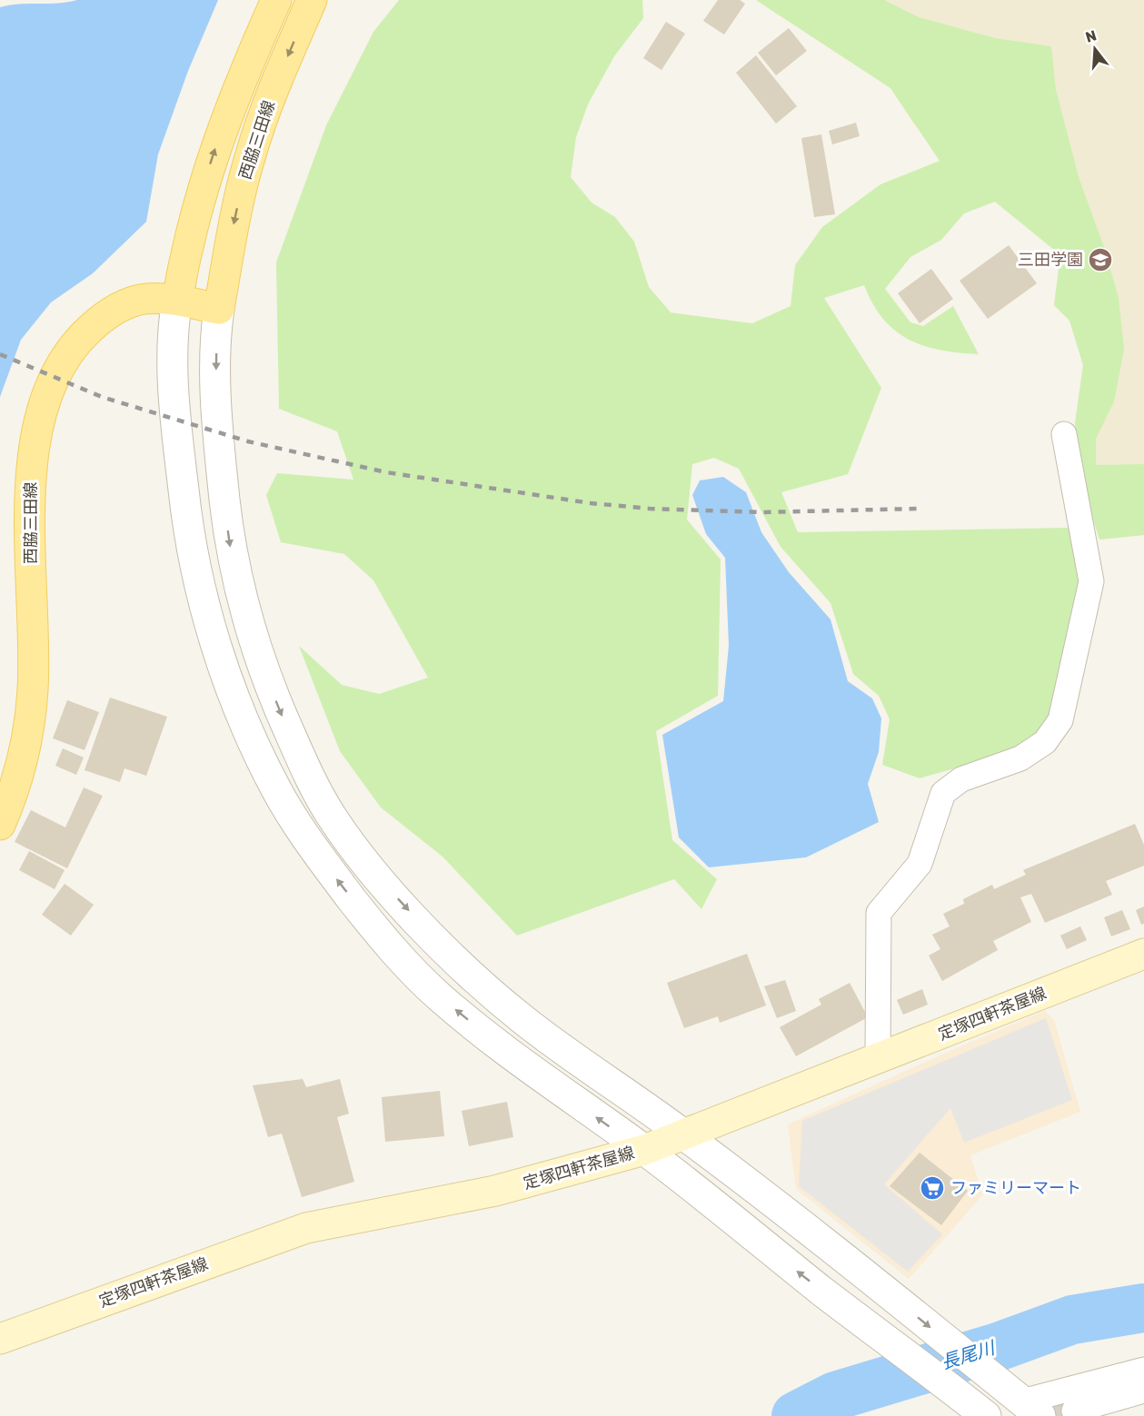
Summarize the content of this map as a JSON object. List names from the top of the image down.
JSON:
{
  "streets": {
    "main road": ["西脇三田線", "定塚四軒茶屋線"]
  },
  "water": ["長尾川"],
  "places": {
    "school or university": ["三田学園"],
    "supermarket": ["ファミリーマート"]
  },
  "north": "top"
}
